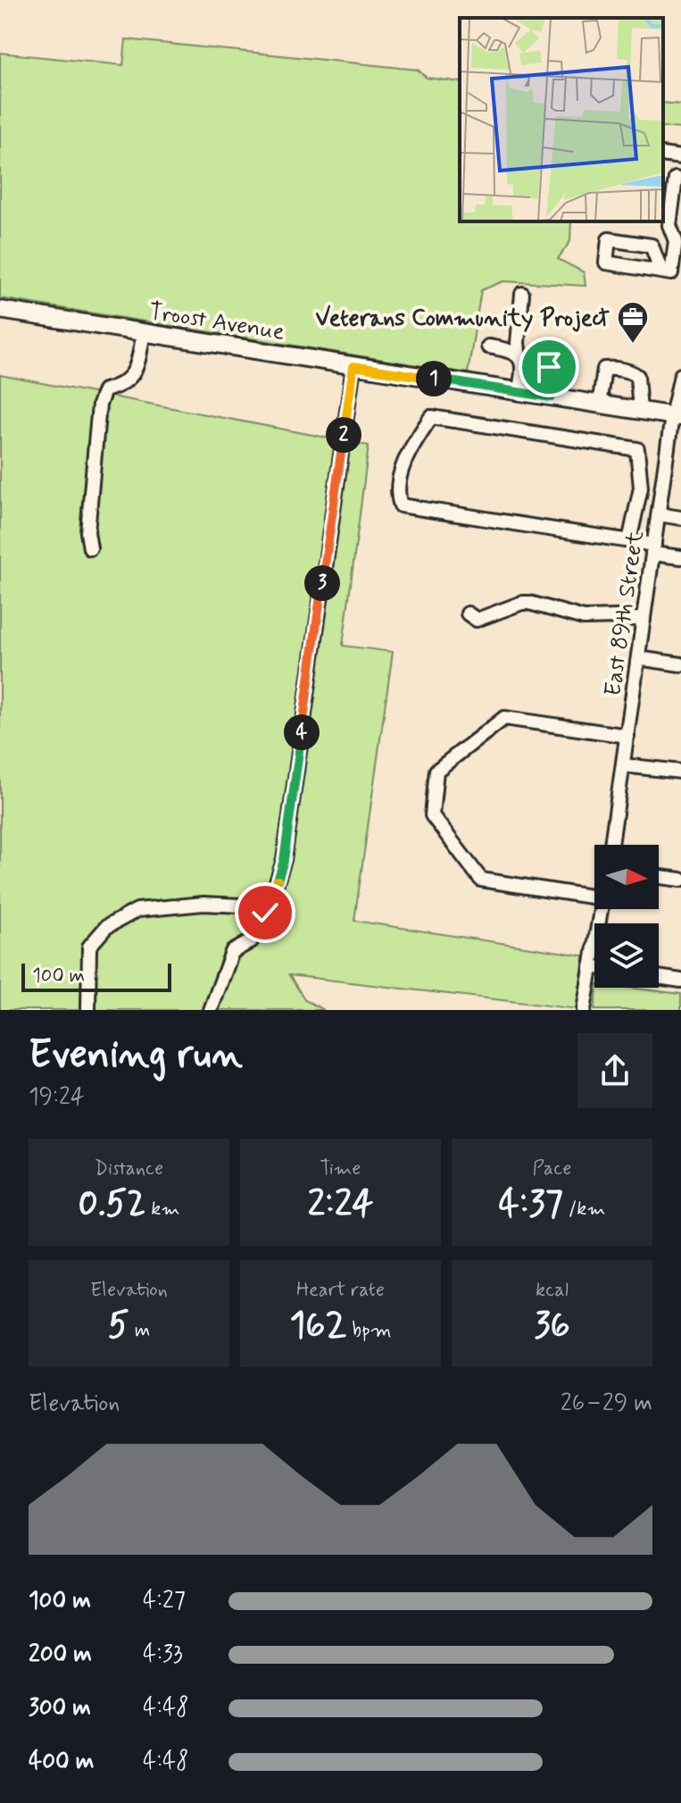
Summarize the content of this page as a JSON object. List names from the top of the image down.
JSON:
{
  "streets": {
    "main road": ["Troost Avenue"],
    "street": ["East 89th Street"]
  },
  "crossings": [
    ["Troost Avenue", "East 89th Street"]
  ],
  "places": {
    "office": ["Veterans Community Project"]
  },
  "scale_bar": "100 m",
  "north": "right",
  "page": {
    "pins": [
      "1",
      "2",
      "3",
      "4"
    ],
    "scale": "100 m",
    "heading": ["Evening run", "19:24"],
    "stats": [
      ["Distance", "0.52 km"],
      ["Time", "2:24"],
      ["Pace", "4:37 /km"],
      ["Elevation", "5 m"],
      ["Heart rate", "162 bpm"],
      ["kcal", "36"]
    ],
    "chart": ["Elevation", "26–29 m"],
    "list": [
      {
        "name": "100 m",
        "note": "4:27"
      },
      {
        "name": "200 m",
        "note": "4:33"
      },
      {
        "name": "300 m",
        "note": "4:48"
      },
      {
        "name": "400 m",
        "note": "4:48"
      }
    ]
  }
}
